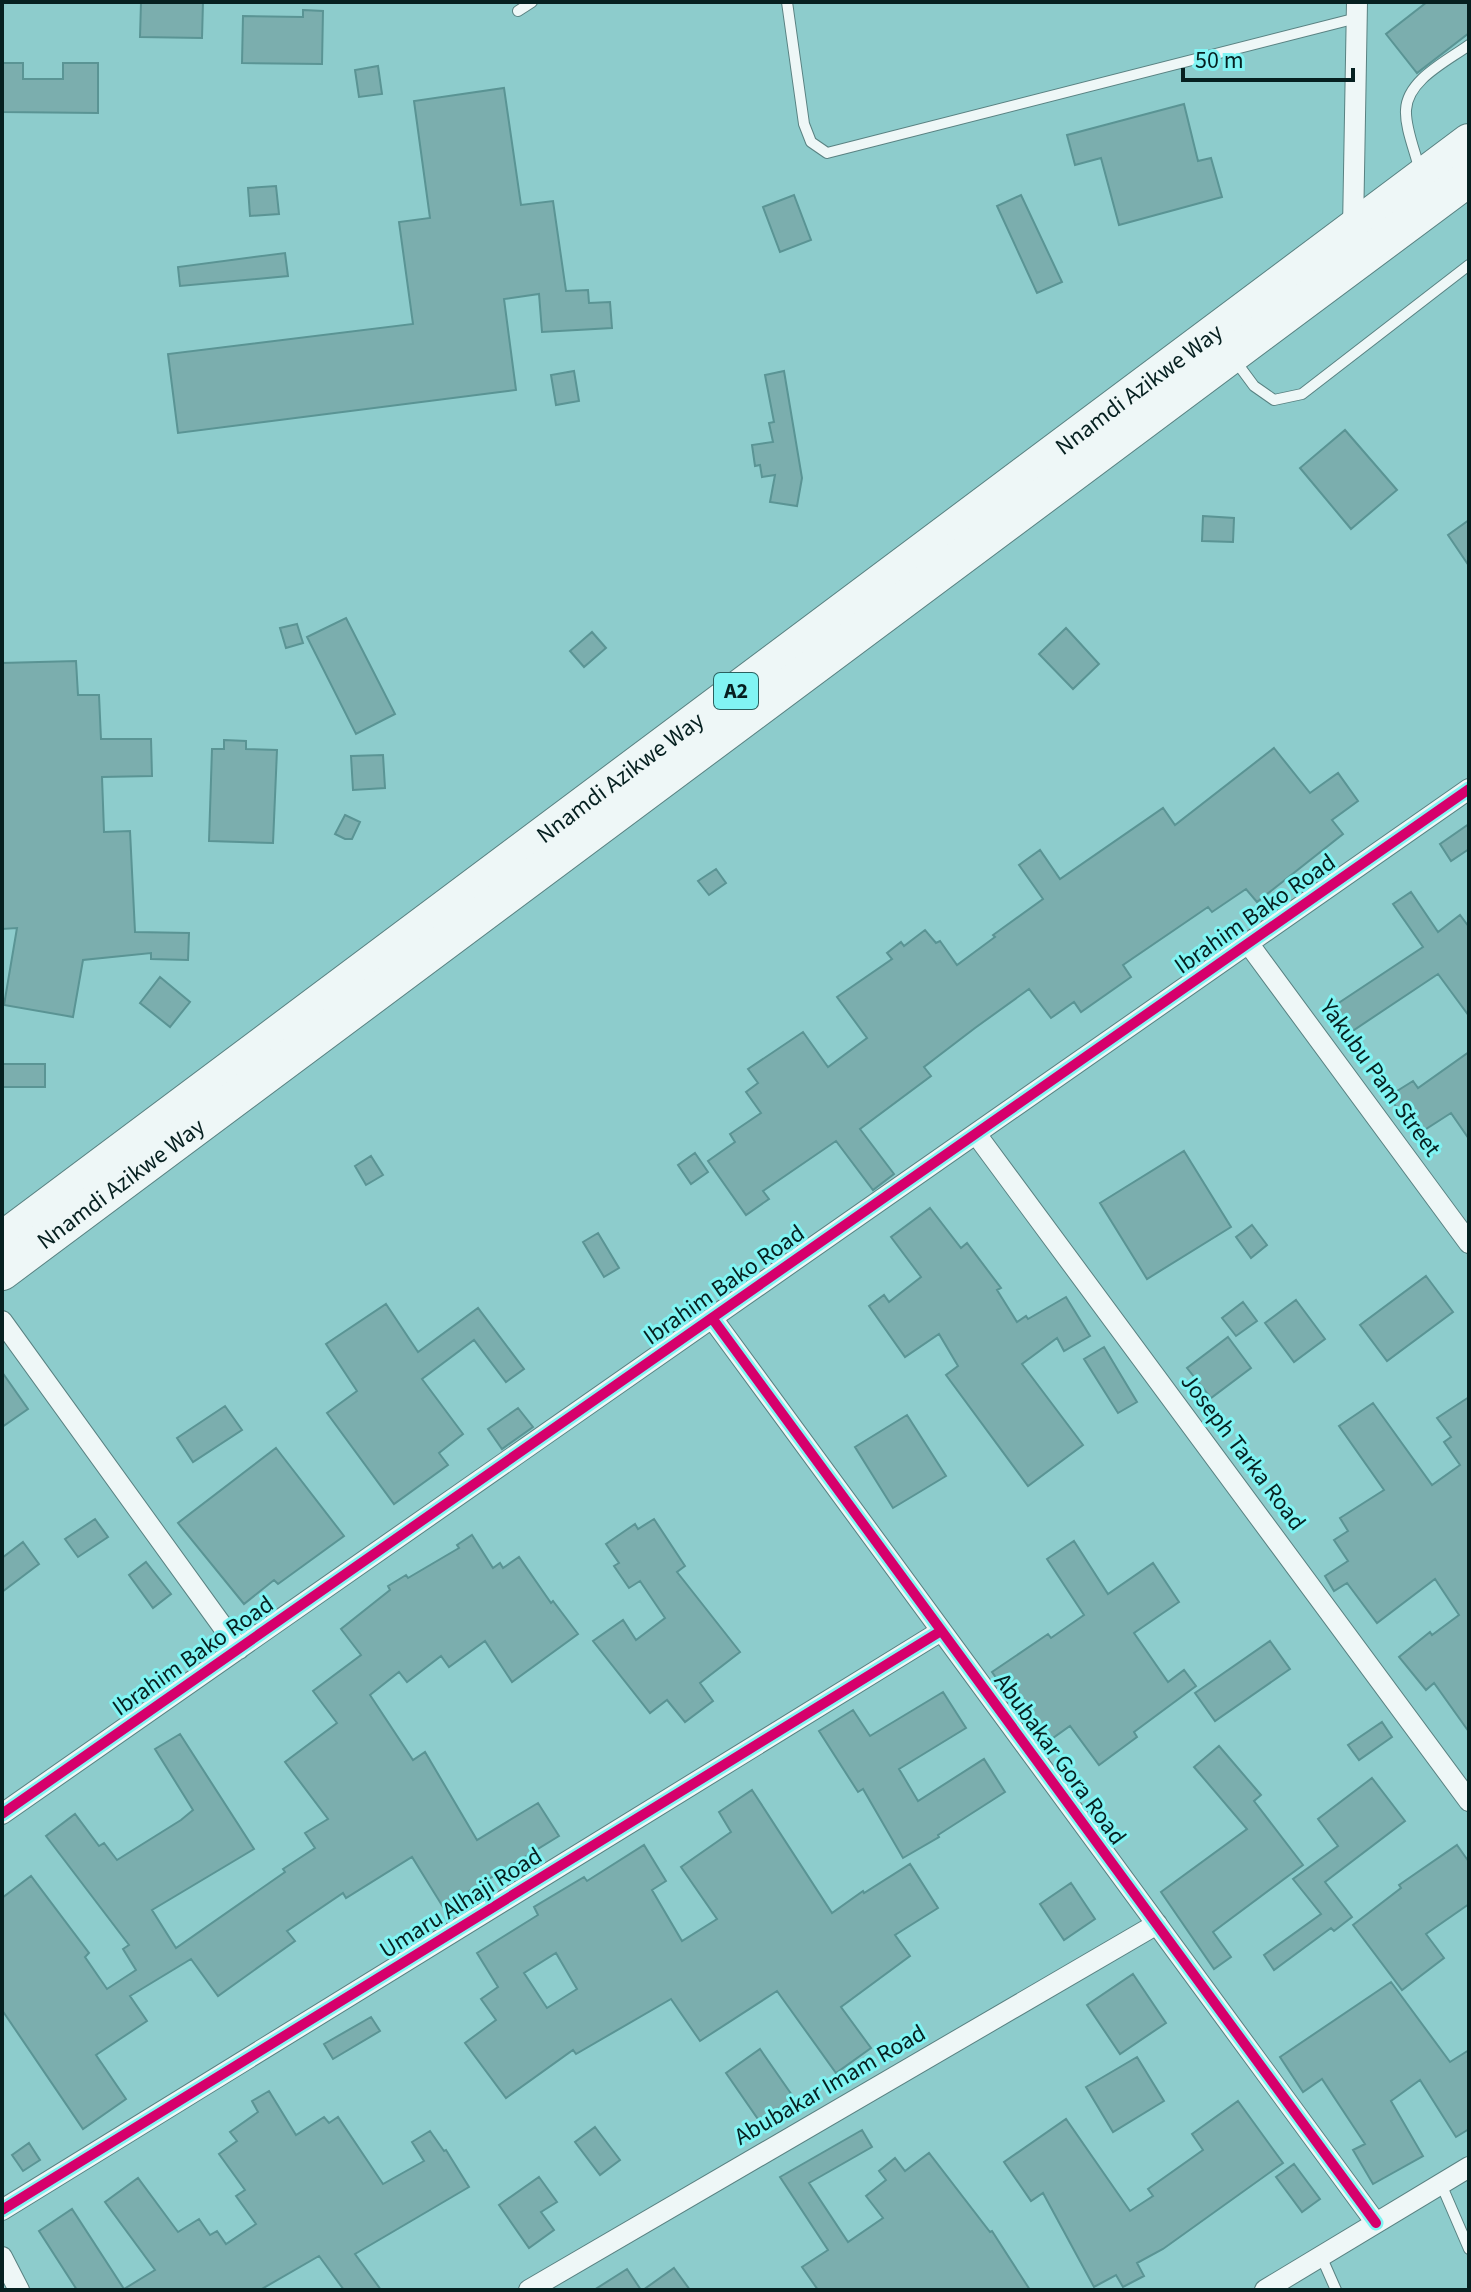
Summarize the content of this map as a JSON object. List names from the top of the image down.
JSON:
{
  "streets": {
    "highway": ["Nnamdi Azikwe Way", "A2"],
    "street": [
      "Ibrahim Bako Road",
      "Yakubu Pam Street",
      "Joseph Tarka Road",
      "Abubakar Gora Road",
      "Umaru Alhaji Road",
      "Abubakar Imam Road"
    ]
  },
  "crossings": [
    ["Ibrahim Bako Road", "Yakubu Pam Street"],
    ["Ibrahim Bako Road", "Joseph Tarka Road"],
    ["Ibrahim Bako Road", "Abubakar Gora Road"],
    ["Abubakar Gora Road", "Umaru Alhaji Road"],
    ["Abubakar Gora Road", "Abubakar Imam Road"]
  ],
  "scale_bar": "50 m"
}
